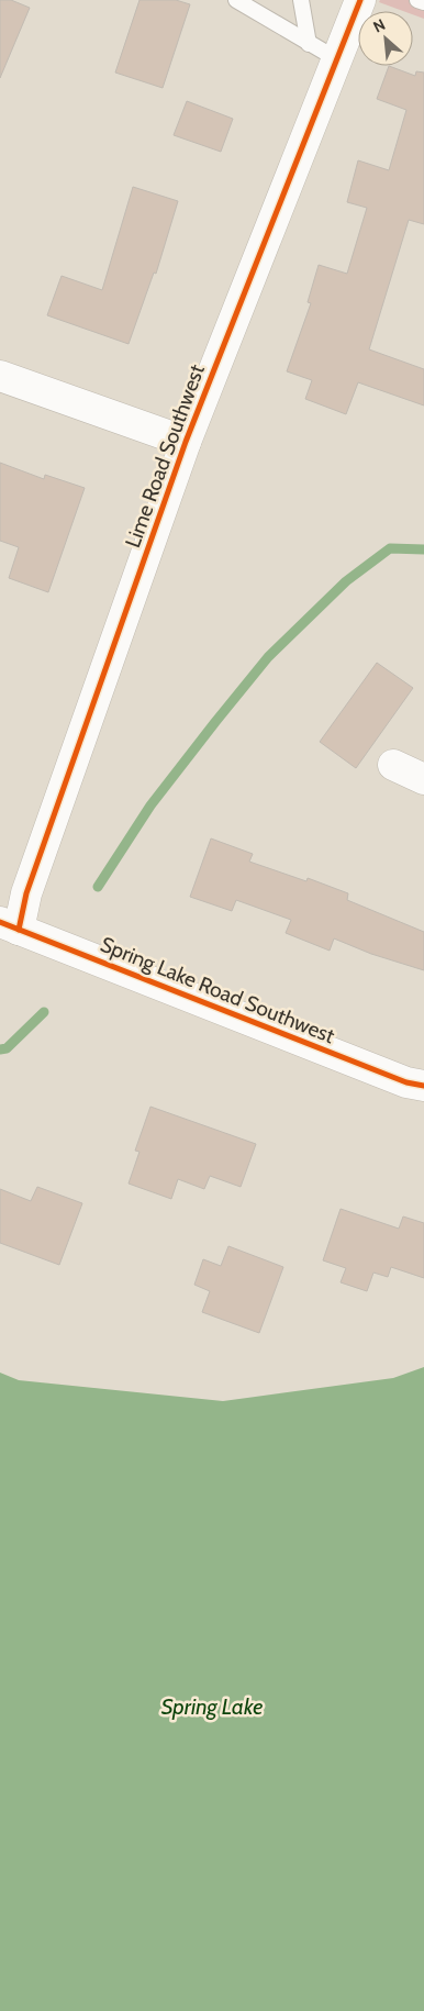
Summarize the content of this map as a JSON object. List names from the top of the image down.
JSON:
{
  "streets": {
    "street": ["Lime Road Southwest", "Spring Lake Road Southwest"]
  },
  "crossings": [
    ["Lime Road Southwest", "Spring Lake Road Southwest"]
  ],
  "water": ["Spring Lake"],
  "north": "top left"
}
